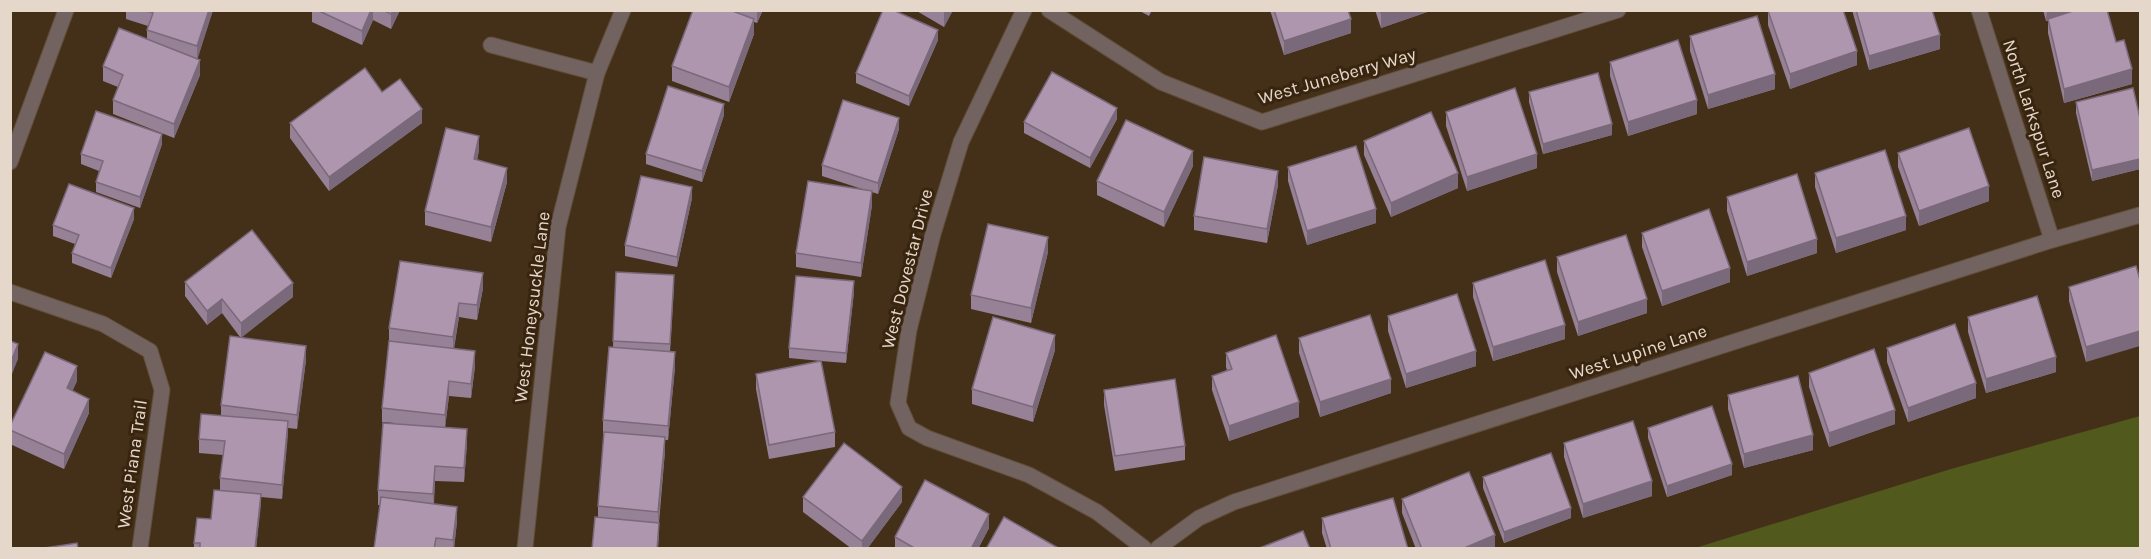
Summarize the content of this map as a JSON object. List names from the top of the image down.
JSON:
{
  "streets": {
    "street": [
      "West Juneberry Way",
      "North Larkspur Lane",
      "West Dovestar Drive",
      "West Honeysuckle Lane",
      "West Lupine Lane",
      "West Piana Trail"
    ]
  },
  "crossings": [
    ["North Larkspur Lane", "West Lupine Lane"]
  ]
}
